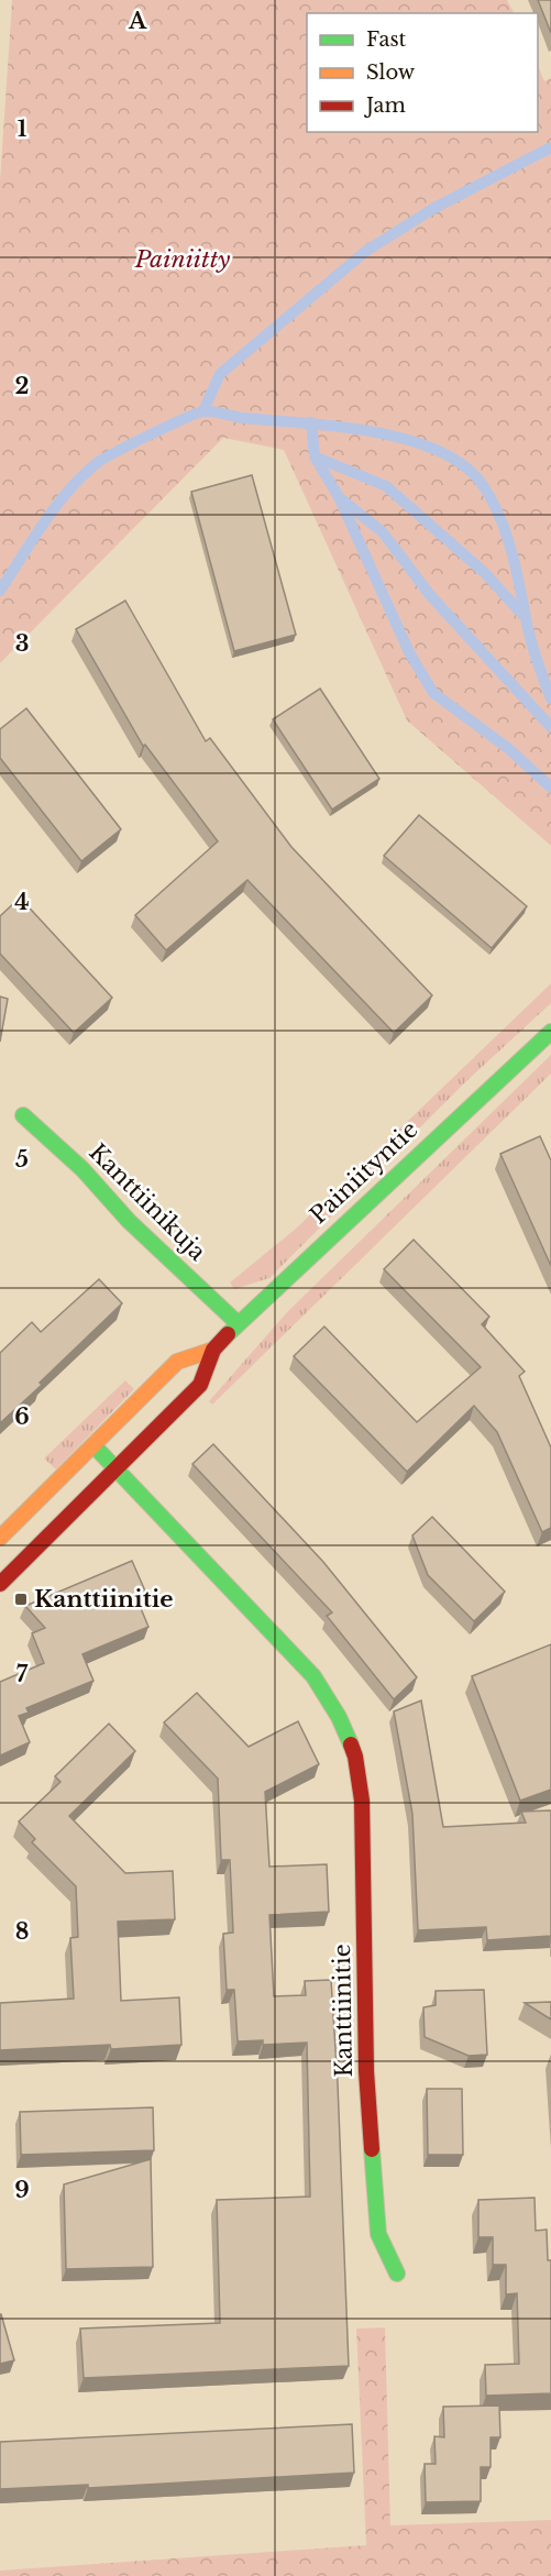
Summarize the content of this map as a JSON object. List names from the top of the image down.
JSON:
{
  "streets": {
    "street": ["Painiityntie", "Kanttiinikuja", "Kanttiinitie"]
  },
  "crossings": [
    ["Painiityntie", "Kanttiinikuja"],
    ["Painiityntie", "Kanttiinitie"]
  ],
  "parks": ["Painiitty"],
  "places": {
    "transit": ["Kanttiinitie"]
  },
  "legend": ["Fast", "Slow", "Jam"],
  "grid": {
    "columns": ["A"],
    "rows": [
      "1",
      "2",
      "3",
      "4",
      "5",
      "6",
      "7",
      "8",
      "9"
    ]
  }
}
